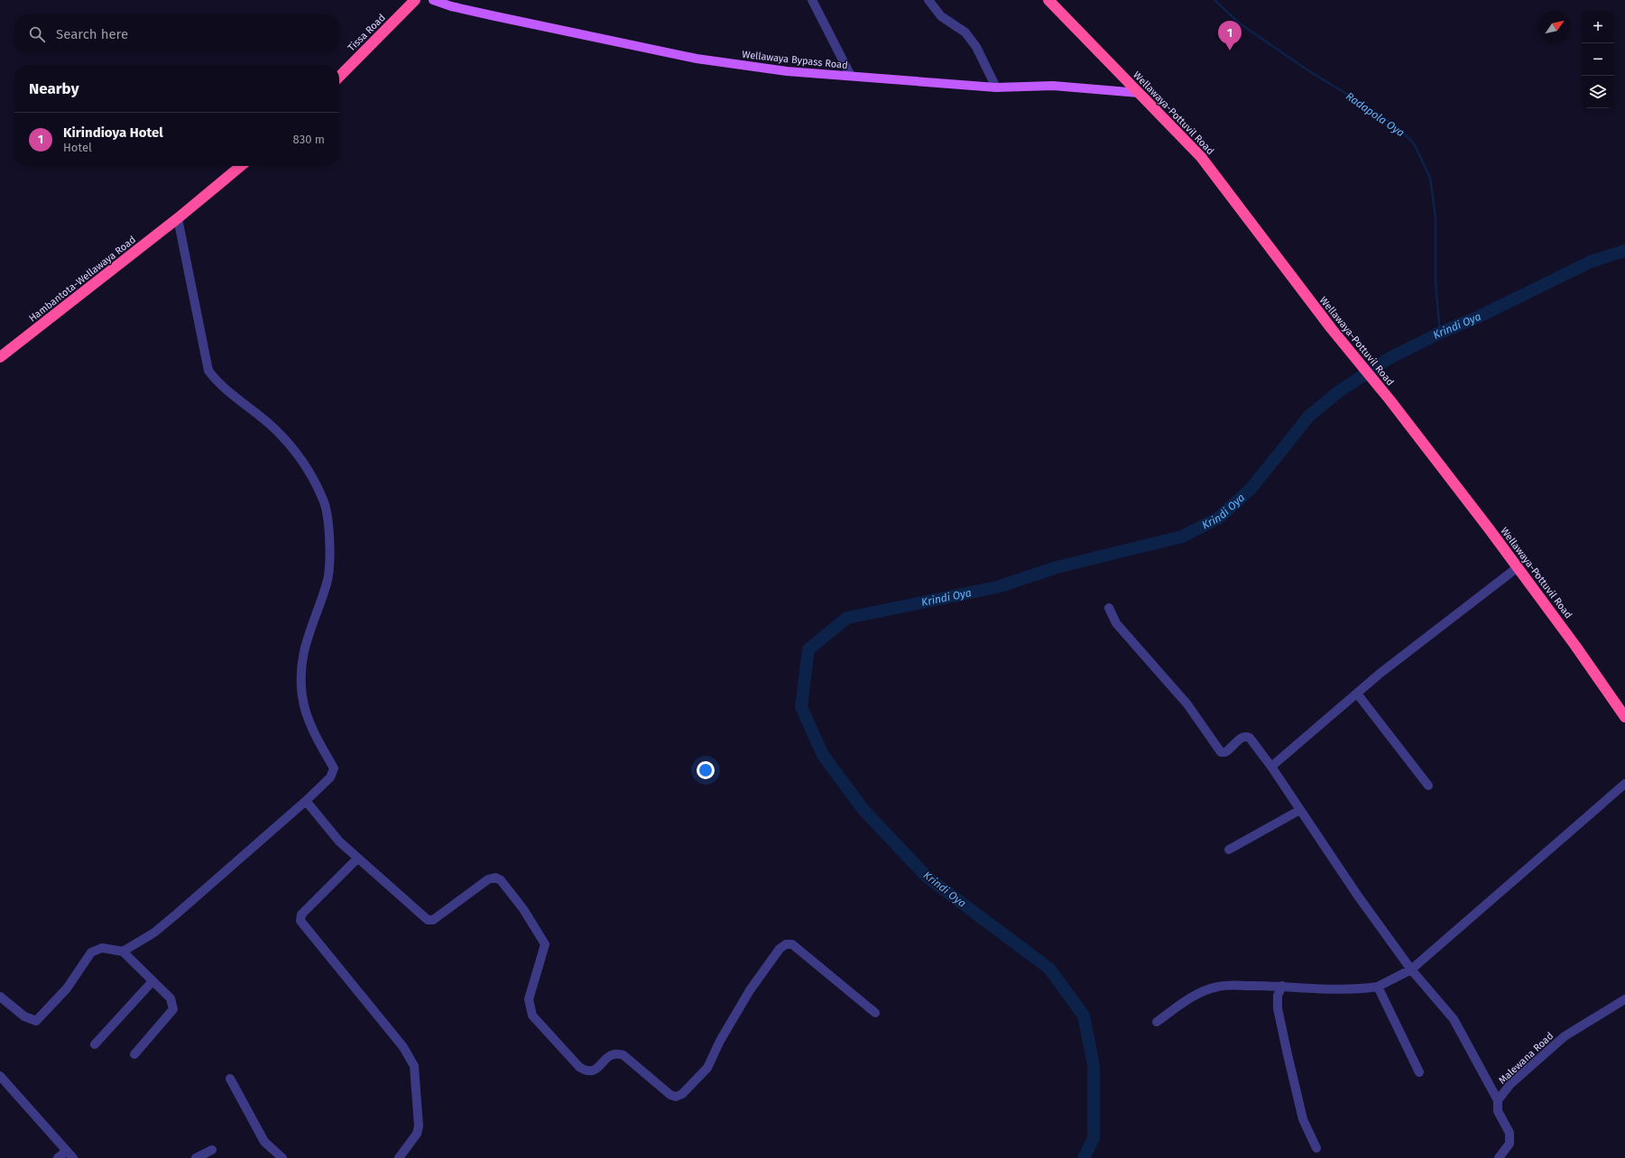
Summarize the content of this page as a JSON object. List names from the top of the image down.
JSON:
{
  "streets": {
    "highway": ["Tissa Road", "Wellawaya-Pottuvil Road", "Hambantota-Wellawaya Road"],
    "main road": ["Wellawaya Bypass Road"],
    "street": ["Malewana Road"]
  },
  "crossings": [
    ["Wellawaya Bypass Road", "Wellawaya-Pottuvil Road"]
  ],
  "water": ["Radapola Oya", "Krindi Oya"],
  "north": "top right",
  "page": {
    "map_buttons": ["+", "−"],
    "search": "Search here",
    "pins": "1",
    "heading": "Nearby",
    "list": [
      {
        "mark": "1",
        "name": "Kirindioya Hotel",
        "note": "Hotel",
        "value": "830 m"
      }
    ]
  }
}
